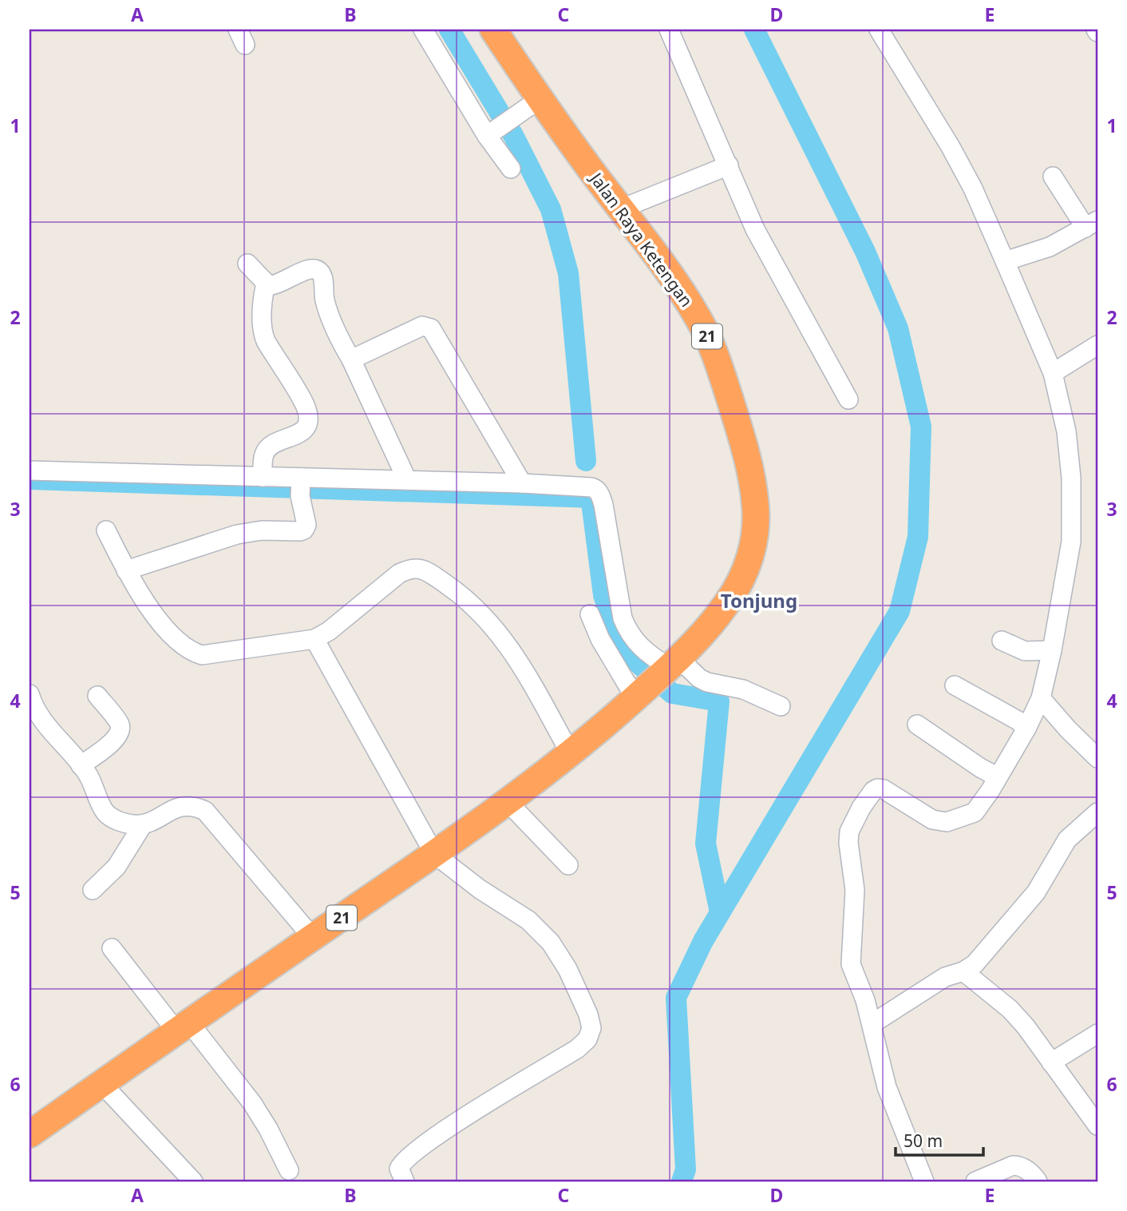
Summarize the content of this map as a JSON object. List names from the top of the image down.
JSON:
{
  "streets": {
    "highway": ["Jalan Raya Ketengan", "21"]
  },
  "crossings": [
    ["Jalan Raya Ketengan", "21"]
  ],
  "districts": ["Tonjung"],
  "scale_bar": "50 m",
  "grid": {
    "columns": [
      "A",
      "B",
      "C",
      "D",
      "E"
    ],
    "rows": [
      "1",
      "2",
      "3",
      "4",
      "5",
      "6"
    ]
  }
}
